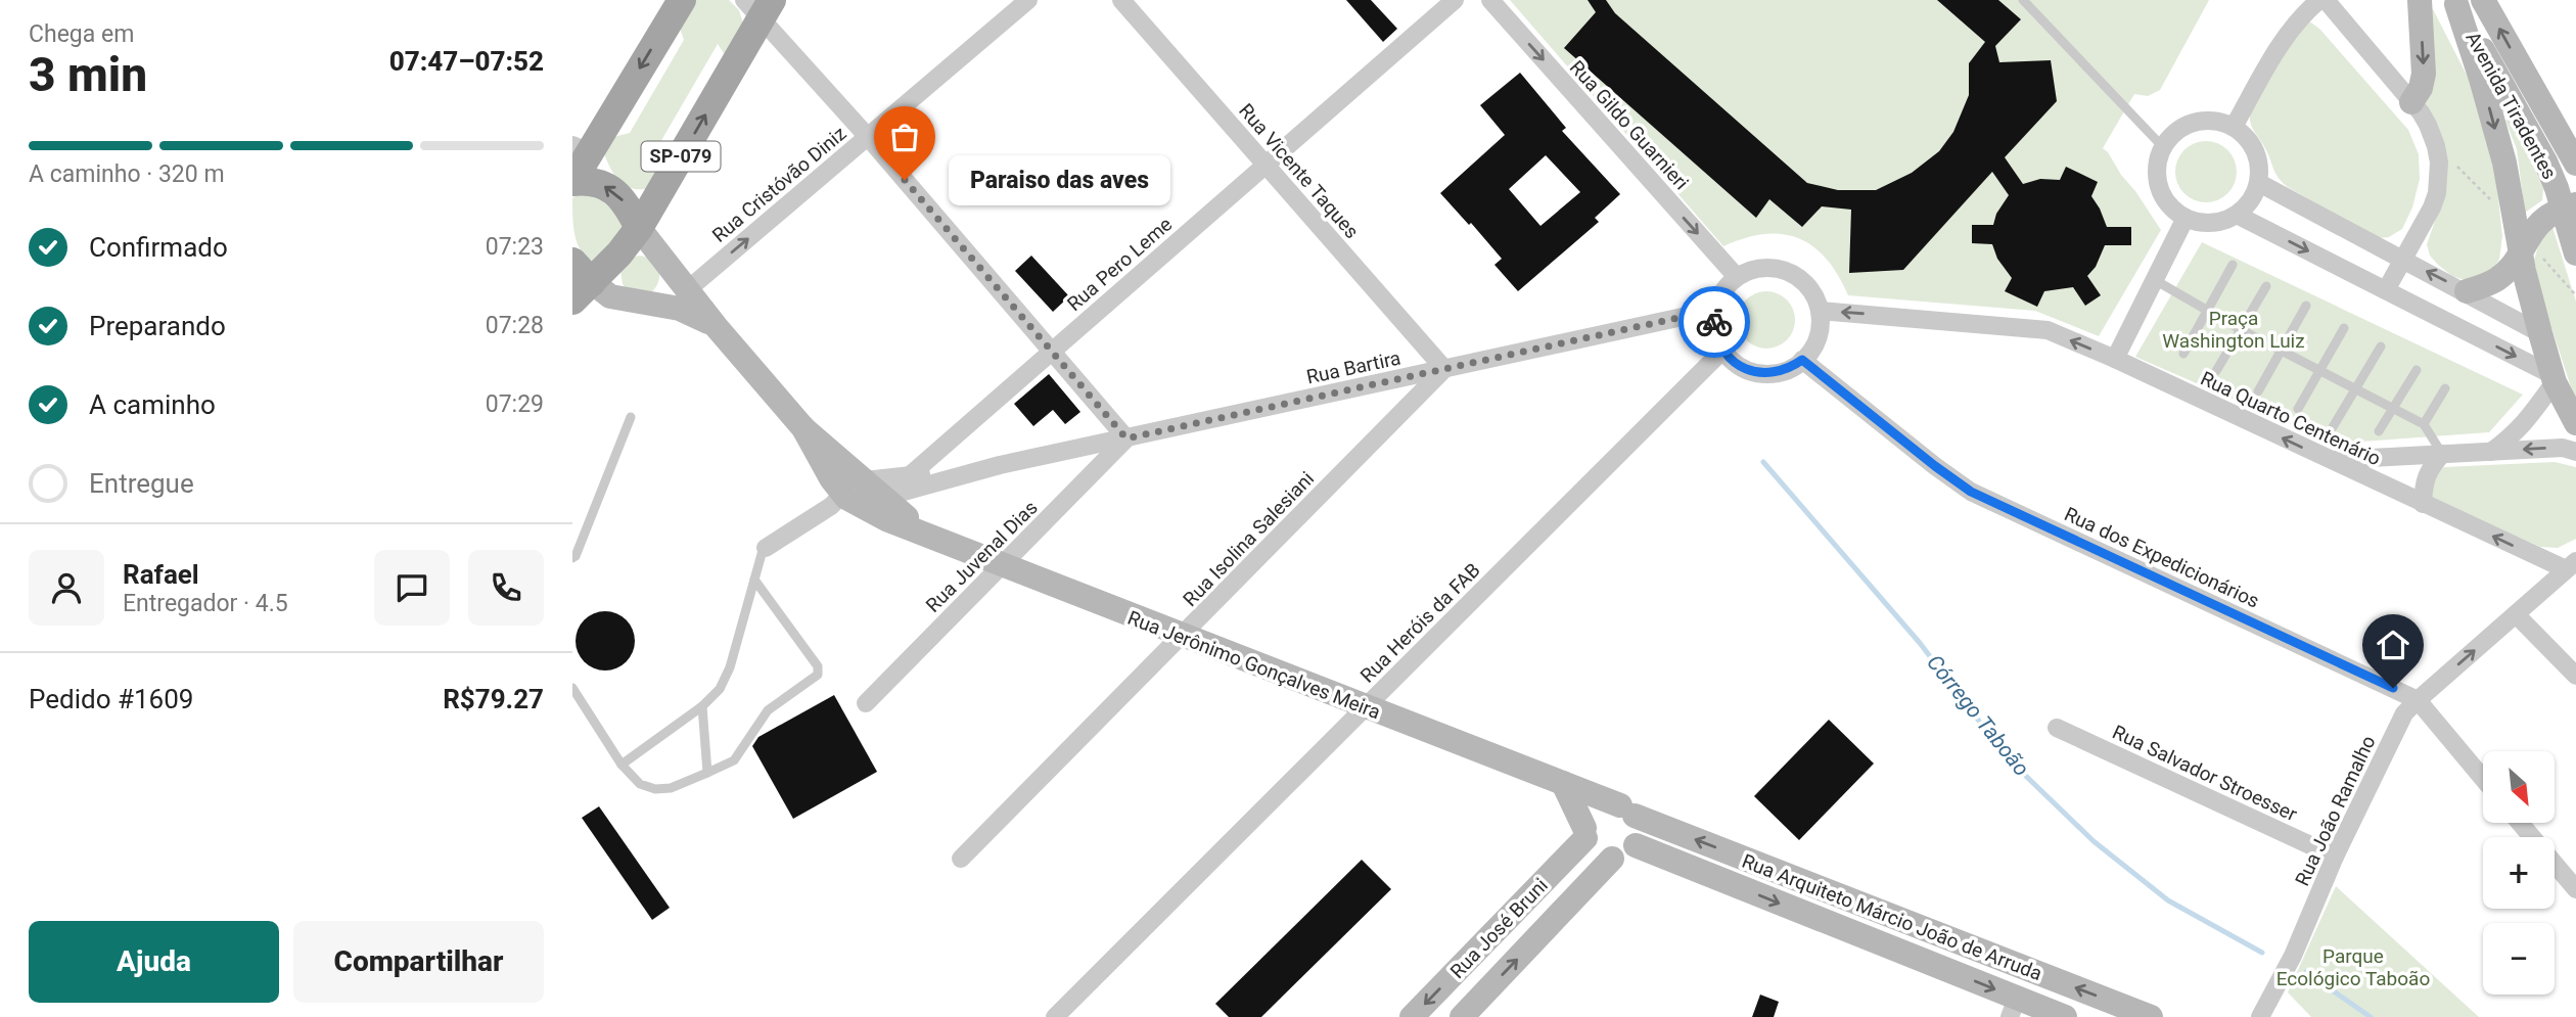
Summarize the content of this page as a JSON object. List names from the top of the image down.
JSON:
{
  "streets": {
    "main road": ["SP-079"],
    "street": [
      "Avenida Tiradentes",
      "Rua Gildo Guarnieri",
      "Rua Vicente Taques",
      "Rua Cristóvão Diniz",
      "Rua Pero Leme",
      "Rua Bartira",
      "Rua Quarto Centenário",
      "Rua Isolina Salesiani",
      "Rua Juvenal Dias",
      "Rua dos Expedicionários",
      "Rua Heróis da FAB",
      "Rua Jerônimo Gonçalves Meira",
      "Rua Salvador Stroesser",
      "Rua João Ramalho",
      "Rua Arquiteto Márcio João de Arruda",
      "Rua José Bruni"
    ]
  },
  "crossings": [
    ["Rua Gildo Guarnieri", "Rua Bartira"],
    ["Rua Gildo Guarnieri", "Rua Quarto Centenário"],
    ["Rua Gildo Guarnieri", "Rua dos Expedicionários"],
    ["Rua Gildo Guarnieri", "Rua Heróis da FAB"],
    ["SP-079", "Rua Jerônimo Gonçalves Meira"],
    ["Rua Vicente Taques", "Rua Pero Leme"],
    ["Rua Vicente Taques", "Rua Bartira"],
    ["Rua Vicente Taques", "Rua Isolina Salesiani"],
    ["Rua Cristóvão Diniz", "Rua Jerônimo Gonçalves Meira"],
    ["Rua Pero Leme", "Rua Bartira"],
    ["Rua Bartira", "Rua Quarto Centenário"],
    ["Rua Bartira", "Rua Isolina Salesiani"],
    ["Rua Bartira", "Rua Juvenal Dias"],
    ["Rua Bartira", "Rua dos Expedicionários"],
    ["Rua Bartira", "Rua Heróis da FAB"],
    ["Rua Bartira", "Rua Jerônimo Gonçalves Meira"],
    ["Rua Quarto Centenário", "Rua dos Expedicionários"],
    ["Rua Quarto Centenário", "Rua Heróis da FAB"],
    ["Rua Quarto Centenário", "Rua João Ramalho"],
    ["Rua Isolina Salesiani", "Rua Jerônimo Gonçalves Meira"],
    ["Rua Juvenal Dias", "Rua Jerônimo Gonçalves Meira"],
    ["Rua dos Expedicionários", "Rua Heróis da FAB"],
    ["Rua dos Expedicionários", "Rua João Ramalho"],
    ["Rua Heróis da FAB", "Rua Jerônimo Gonçalves Meira"],
    ["Rua Jerônimo Gonçalves Meira", "Rua Arquiteto Márcio João de Arruda"],
    ["Rua Jerônimo Gonçalves Meira", "Rua José Bruni"],
    ["Rua Salvador Stroesser", "Rua João Ramalho"],
    ["Rua Arquiteto Márcio João de Arruda", "Rua José Bruni"]
  ],
  "one_way": ["Rua Gildo Guarnieri", "Rua Cristóvão Diniz", "Rua Quarto Centenário"],
  "water": ["Córrego Taboão"],
  "parks": ["Praça Washington Luiz", "Parque Ecológico Taboão"],
  "places": ["Paraiso das aves"],
  "north": "bottom right",
  "page": {
    "heading": ["3 min", "Chega em", "07:47–07:52"],
    "panel": [
      "Rafael",
      "Entregador · 4.5",
      "Pedido #1609",
      "R$79.27"
    ],
    "bar": "A caminho · 320 m",
    "bubble": "Paraiso das aves",
    "list": [
      ["Confirmado", "07:23"],
      ["Preparando", "07:28"],
      ["A caminho", "07:29"],
      "Entregue"
    ],
    "map_buttons": ["+", "−"],
    "buttons": ["Ajuda", "Compartilhar"]
  }
}
